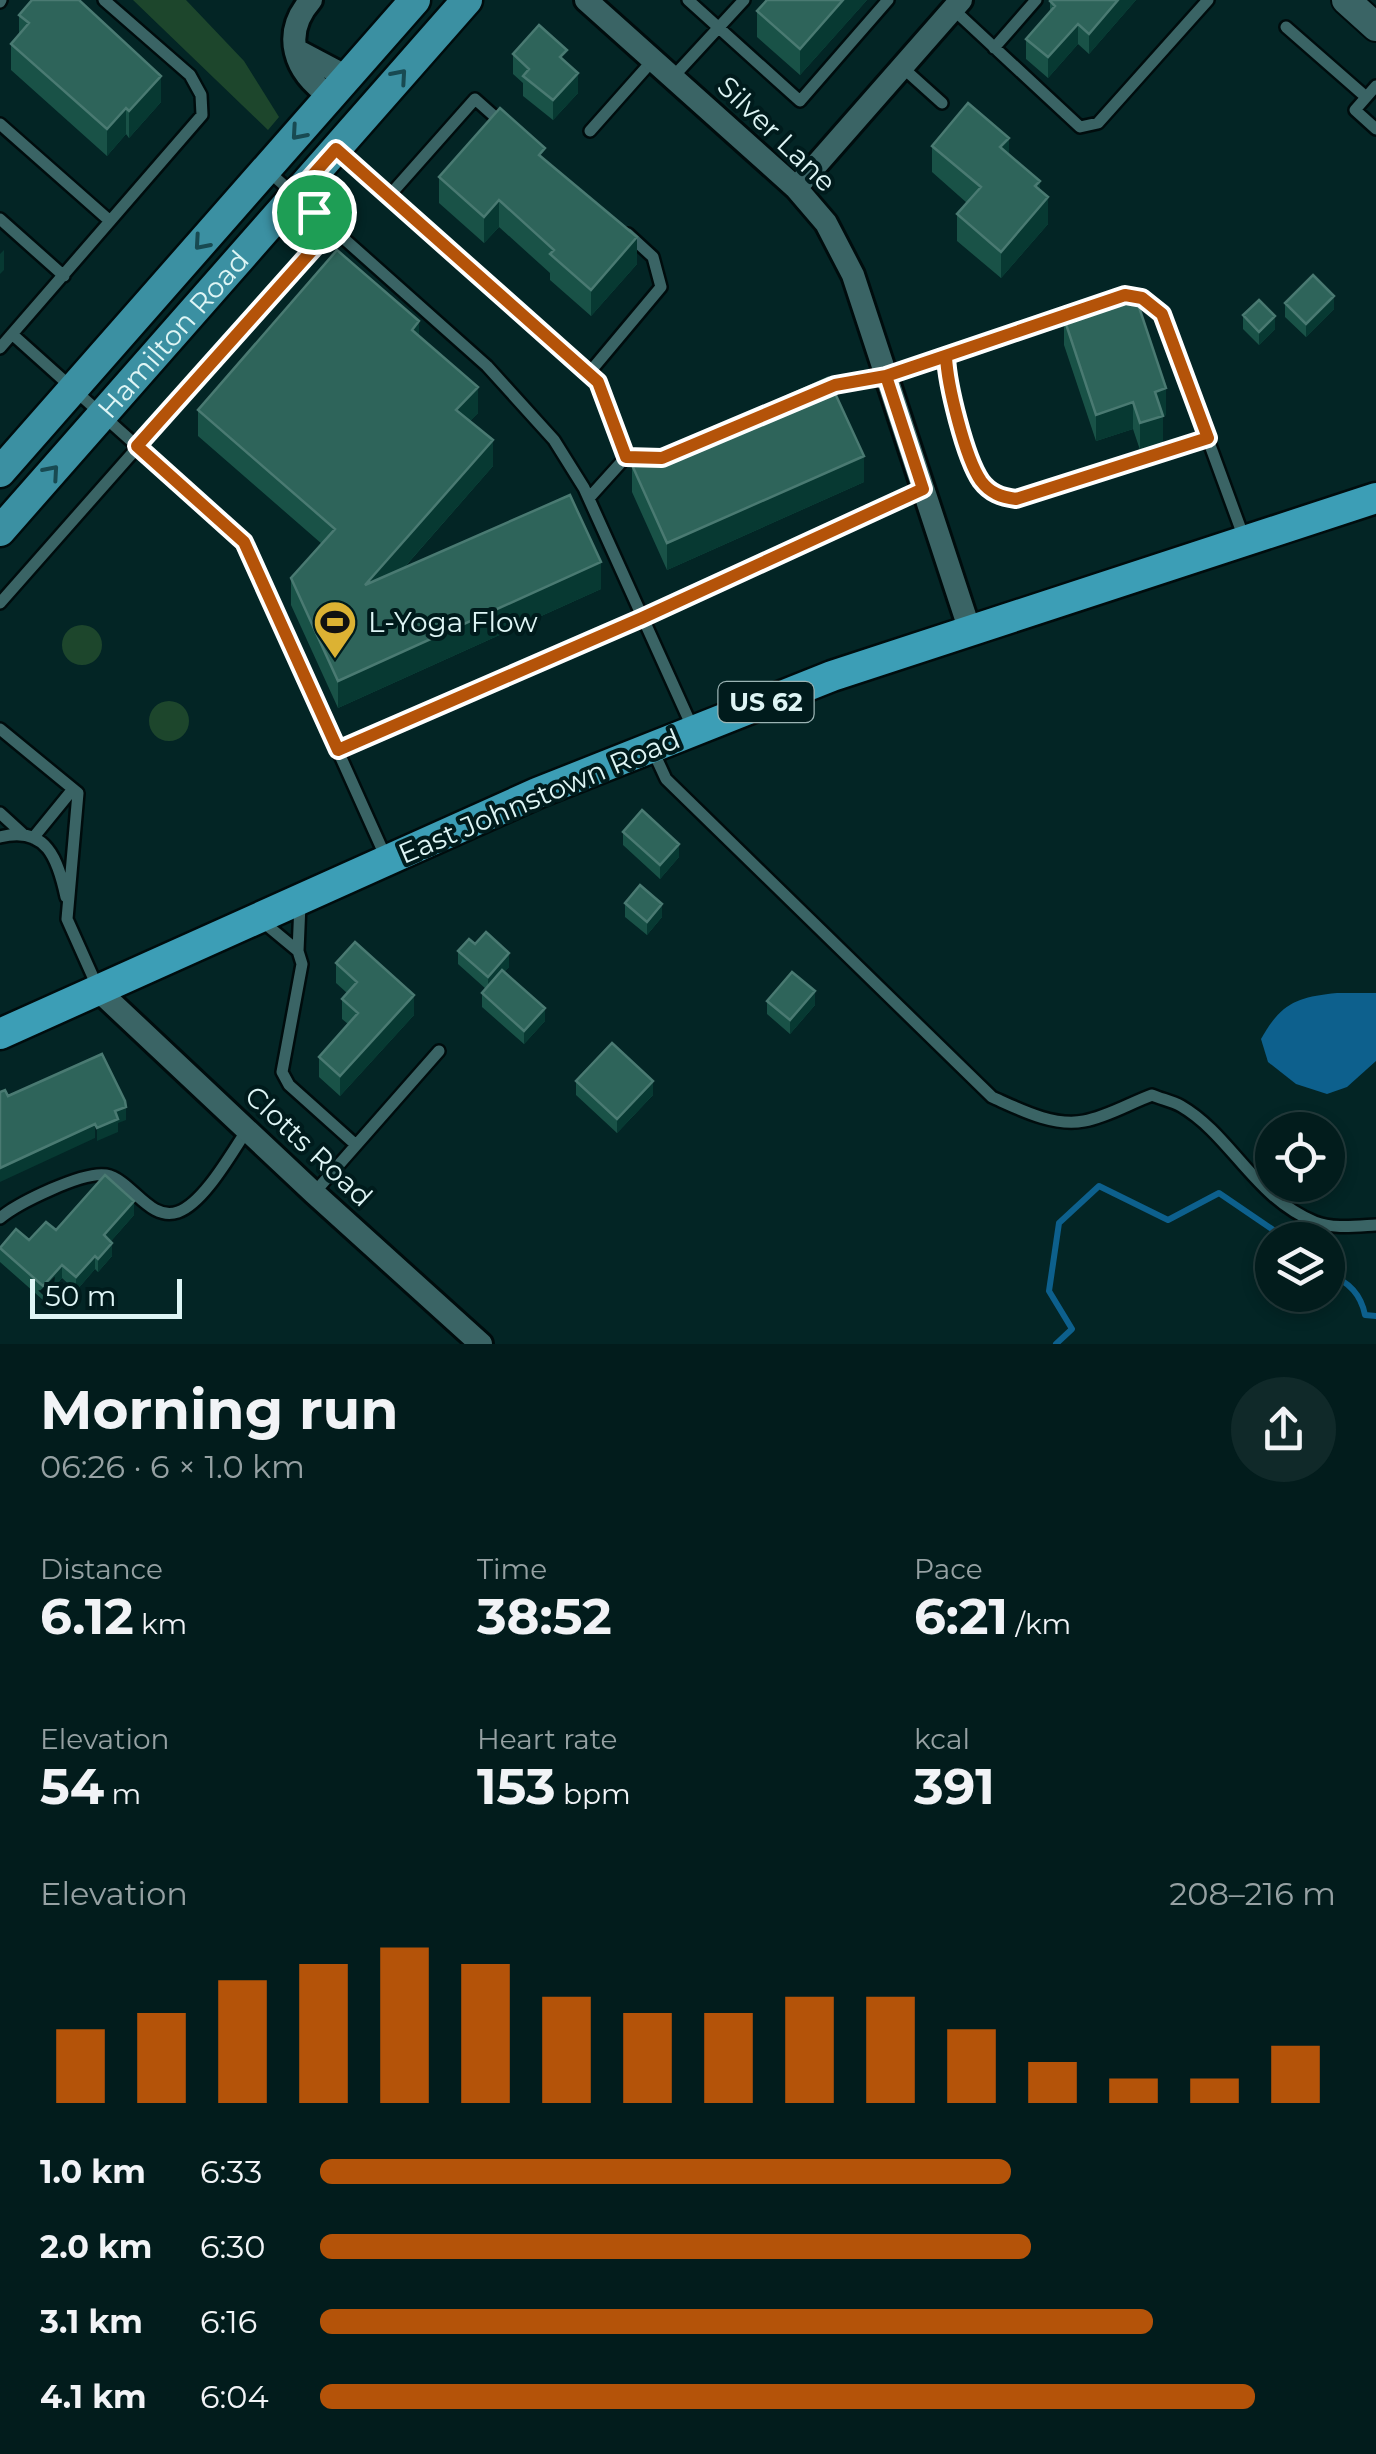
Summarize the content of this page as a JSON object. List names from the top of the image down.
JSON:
{
  "streets": {
    "highway": ["US 62", "East Johnstown Road"],
    "main road": ["Hamilton Road"],
    "street": ["Silver Lane", "Clotts Road"]
  },
  "crossings": [
    ["Silver Lane", "East Johnstown Road"],
    ["East Johnstown Road", "Clotts Road"]
  ],
  "places": {
    "sports": ["L-Yoga Flow"]
  },
  "scale_bar": "50 m",
  "page": {
    "scale": "50 m",
    "heading": ["Morning run", "06:26 · 6 × 1.0 km"],
    "stats": [
      ["Distance", "6.12 km"],
      ["Time", "38:52"],
      ["Pace", "6:21 /km"],
      ["Elevation", "54 m"],
      ["Heart rate", "153 bpm"],
      ["kcal", "391"]
    ],
    "chart": ["Elevation", "208–216 m"],
    "list": [
      {
        "name": "1.0 km",
        "note": "6:33"
      },
      {
        "name": "2.0 km",
        "note": "6:30"
      },
      {
        "name": "3.1 km",
        "note": "6:16"
      },
      {
        "name": "4.1 km",
        "note": "6:04"
      }
    ]
  }
}
